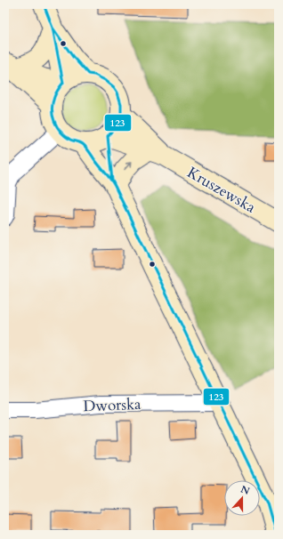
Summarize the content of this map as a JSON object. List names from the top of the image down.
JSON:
{
  "streets": {
    "street": ["Kruszewska", "Dworska"]
  },
  "lines": ["transit line 123"],
  "north": "top"
}
